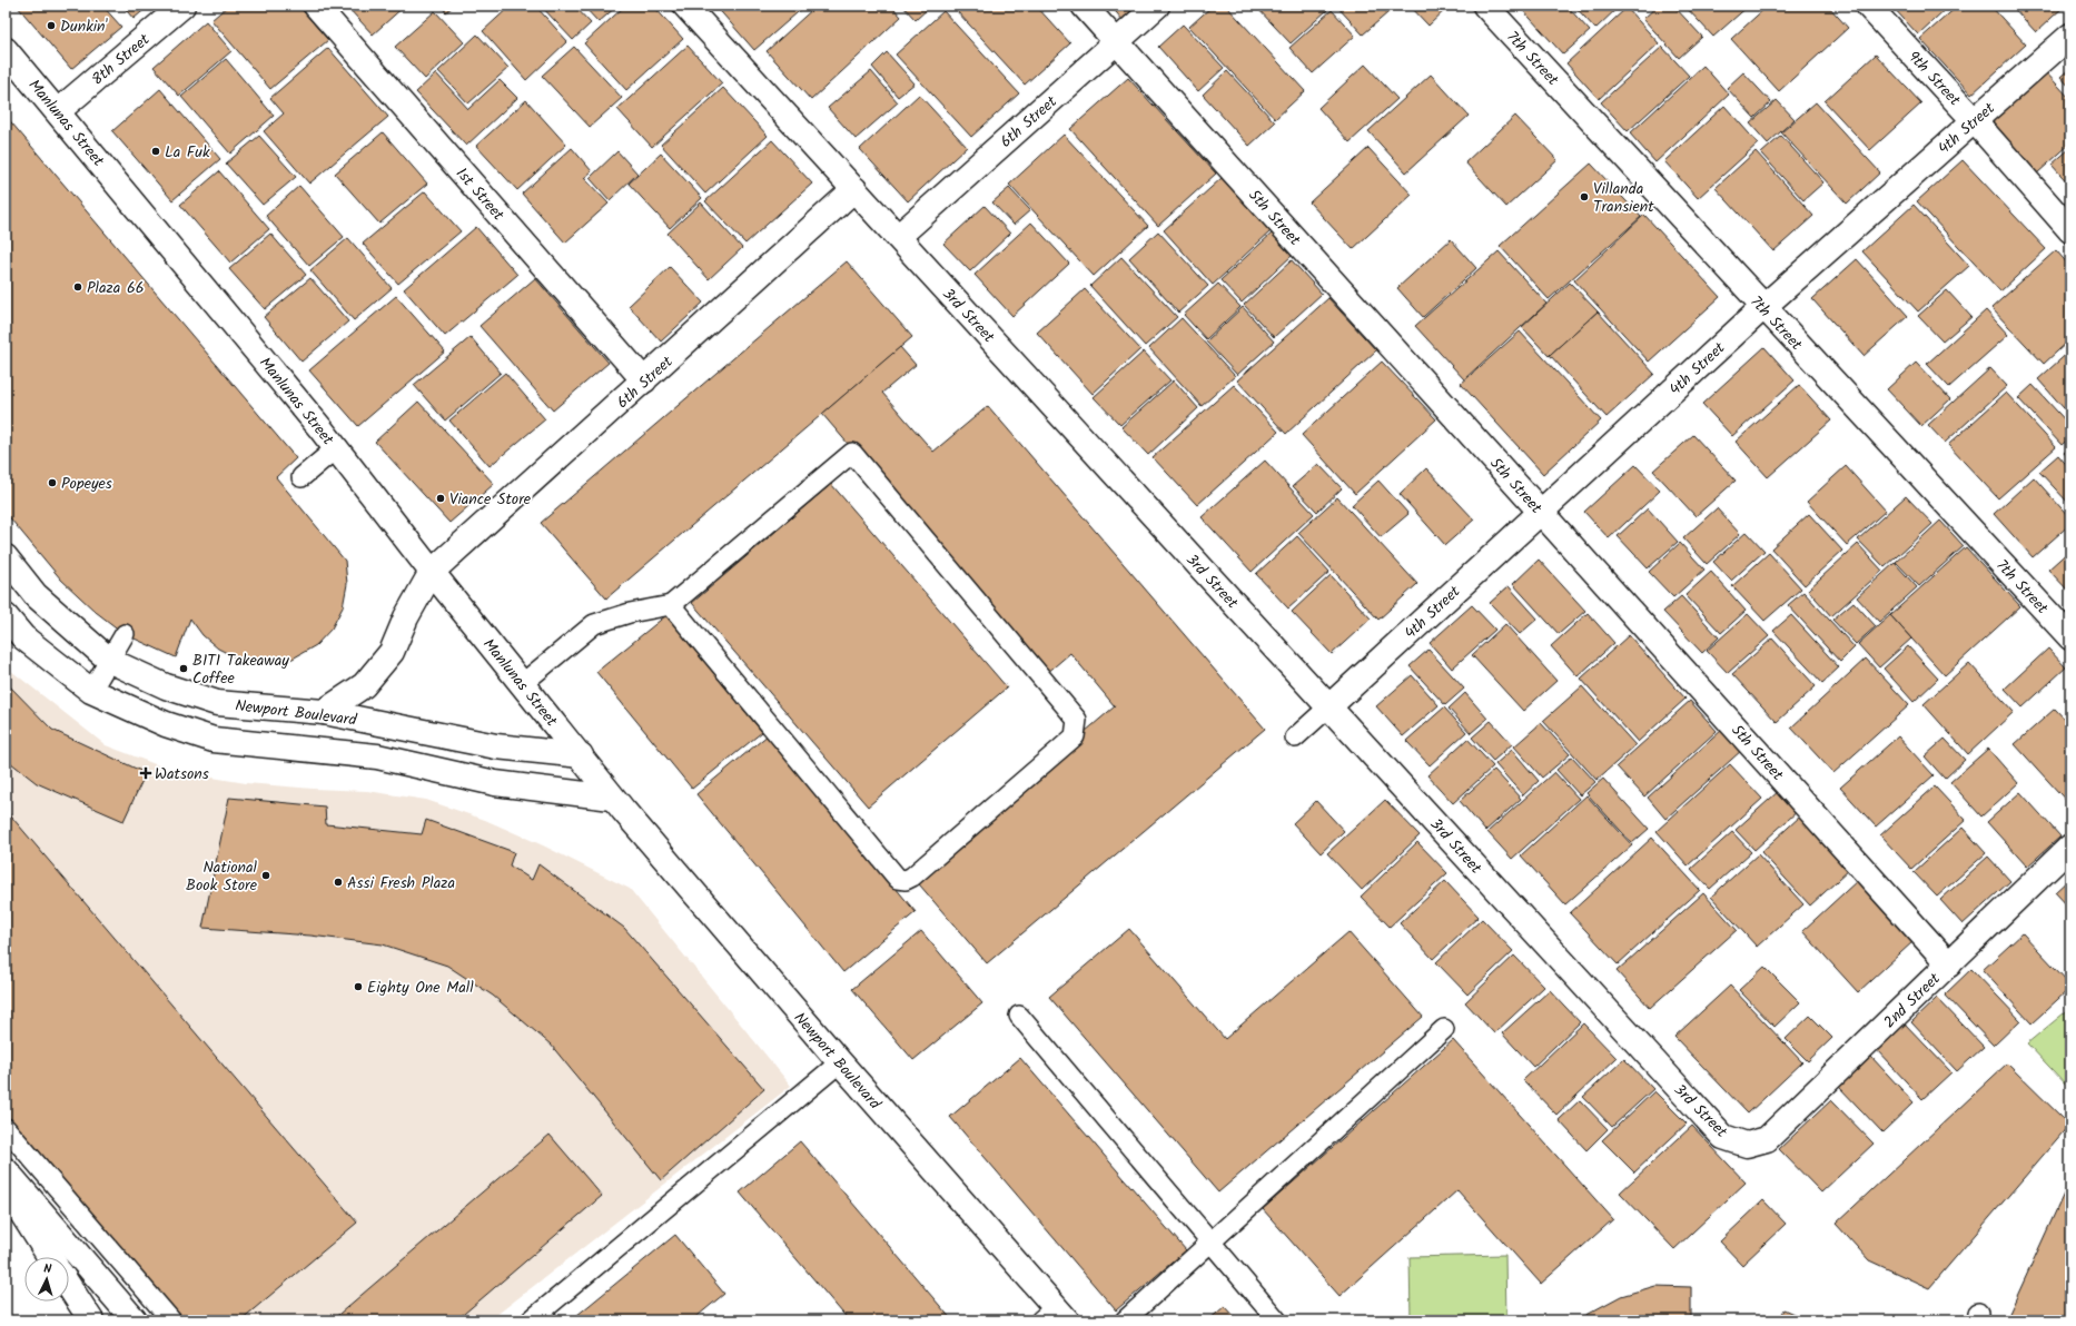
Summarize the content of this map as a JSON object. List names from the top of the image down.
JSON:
{
  "streets": {
    "main road": [
      "7th Street",
      "8th Street",
      "9th Street",
      "6th Street",
      "Manlunas Street",
      "4th Street",
      "1st Street",
      "5th Street",
      "3rd Street",
      "Newport Boulevard",
      "2nd Street"
    ]
  },
  "crossings": [
    ["7th Street", "4th Street"],
    ["8th Street", "Manlunas Street"],
    ["9th Street", "4th Street"],
    ["6th Street", "Manlunas Street"],
    ["6th Street", "1st Street"],
    ["6th Street", "5th Street"],
    ["6th Street", "3rd Street"],
    ["6th Street", "Newport Boulevard"],
    ["Manlunas Street", "Newport Boulevard"],
    ["4th Street", "5th Street"],
    ["4th Street", "3rd Street"],
    ["5th Street", "2nd Street"],
    ["3rd Street", "2nd Street"]
  ],
  "places": {
    "other": [
      "Dunkin'",
      "La Fuk",
      "Villanda Transient",
      "Plaza 66",
      "Popeyes",
      "Viance Store",
      "B1T1 Takeaway Coffee",
      "National Book Store",
      "Assi Fresh Plaza",
      "Eighty One Mall"
    ],
    "health": ["Watsons"]
  },
  "north": "top"
}
